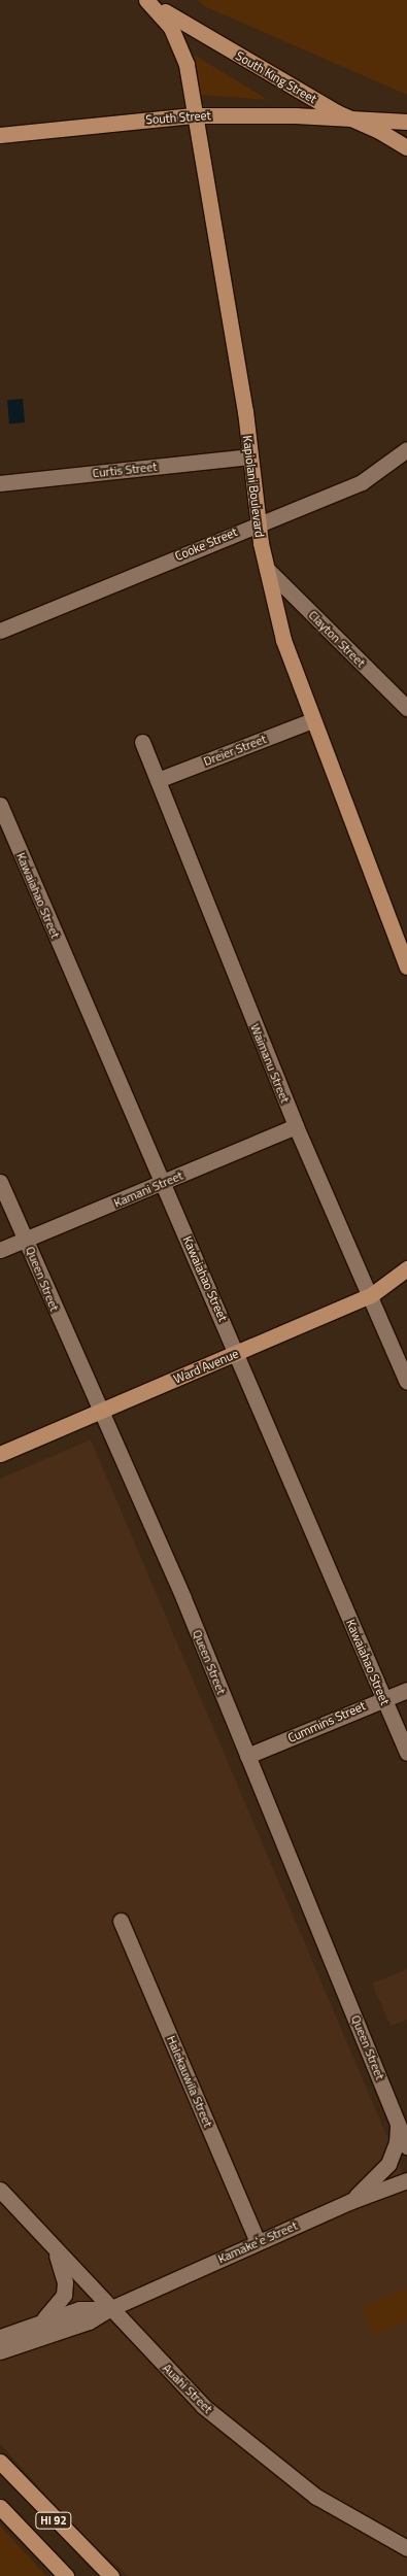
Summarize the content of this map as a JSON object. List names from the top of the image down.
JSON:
{
  "streets": {
    "main road": [
      "South King Street",
      "South Street",
      "Kapiolani Boulevard",
      "Ward Avenue",
      "HI 92"
    ],
    "street": [
      "Curtis Street",
      "Cooke Street",
      "Clayton Street",
      "Dreier Street",
      "Kawaiahao Street",
      "Waimanu Street",
      "Kamani Street",
      "Queen Street",
      "Cummins Street",
      "Halekauwila Street",
      "Kamakeʻe Street",
      "Auahi Street"
    ]
  },
  "crossings": [
    ["South King Street", "South Street"],
    ["South King Street", "Kapiolani Boulevard"],
    ["South Street", "Kapiolani Boulevard"],
    ["Curtis Street", "Kapiolani Boulevard"],
    ["Kapiolani Boulevard", "Cooke Street"],
    ["Kapiolani Boulevard", "Clayton Street"],
    ["Kapiolani Boulevard", "Dreier Street"],
    ["Dreier Street", "Waimanu Street"],
    ["Kawaiahao Street", "Kamani Street"],
    ["Kawaiahao Street", "Ward Avenue"],
    ["Kawaiahao Street", "Cummins Street"],
    ["Waimanu Street", "Kamani Street"],
    ["Waimanu Street", "Ward Avenue"],
    ["Kamani Street", "Queen Street"],
    ["Queen Street", "Ward Avenue"],
    ["Queen Street", "Cummins Street"],
    ["Halekauwila Street", "Kamakeʻe Street"],
    ["Kamakeʻe Street", "Auahi Street"]
  ]
}
